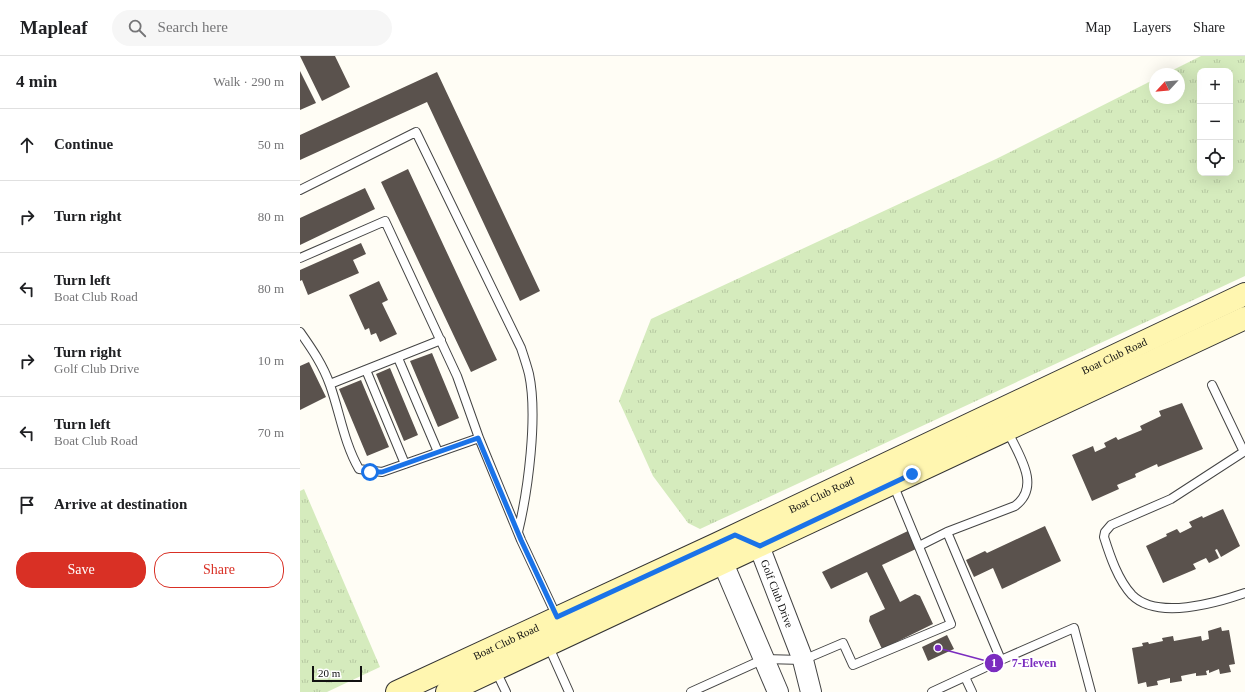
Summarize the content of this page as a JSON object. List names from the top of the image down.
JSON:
{
  "streets": {
    "main road": ["Boat Club Road"],
    "street": ["Golf Club Drive"]
  },
  "crossings": [
    ["Boat Club Road", "Golf Club Drive"]
  ],
  "places": ["7-Eleven"],
  "scale_bar": "20 m",
  "north": "bottom left",
  "page": {
    "header": "Mapleaf",
    "search": "Search here",
    "nav": ["Map", "Layers", "Share"],
    "heading": ["4 min", "Walk · 290 m"],
    "map_buttons": ["+", "−"],
    "list": [
      ["Continue", "50 m"],
      ["Turn right", "80 m"],
      ["Turn left", "Boat Club Road", "80 m"],
      ["Turn right", "Golf Club Drive", "10 m"],
      ["Turn left", "Boat Club Road", "70 m"],
      "Arrive at destination"
    ],
    "buttons": ["Save", "Share"],
    "scale": "20 m"
  }
}
